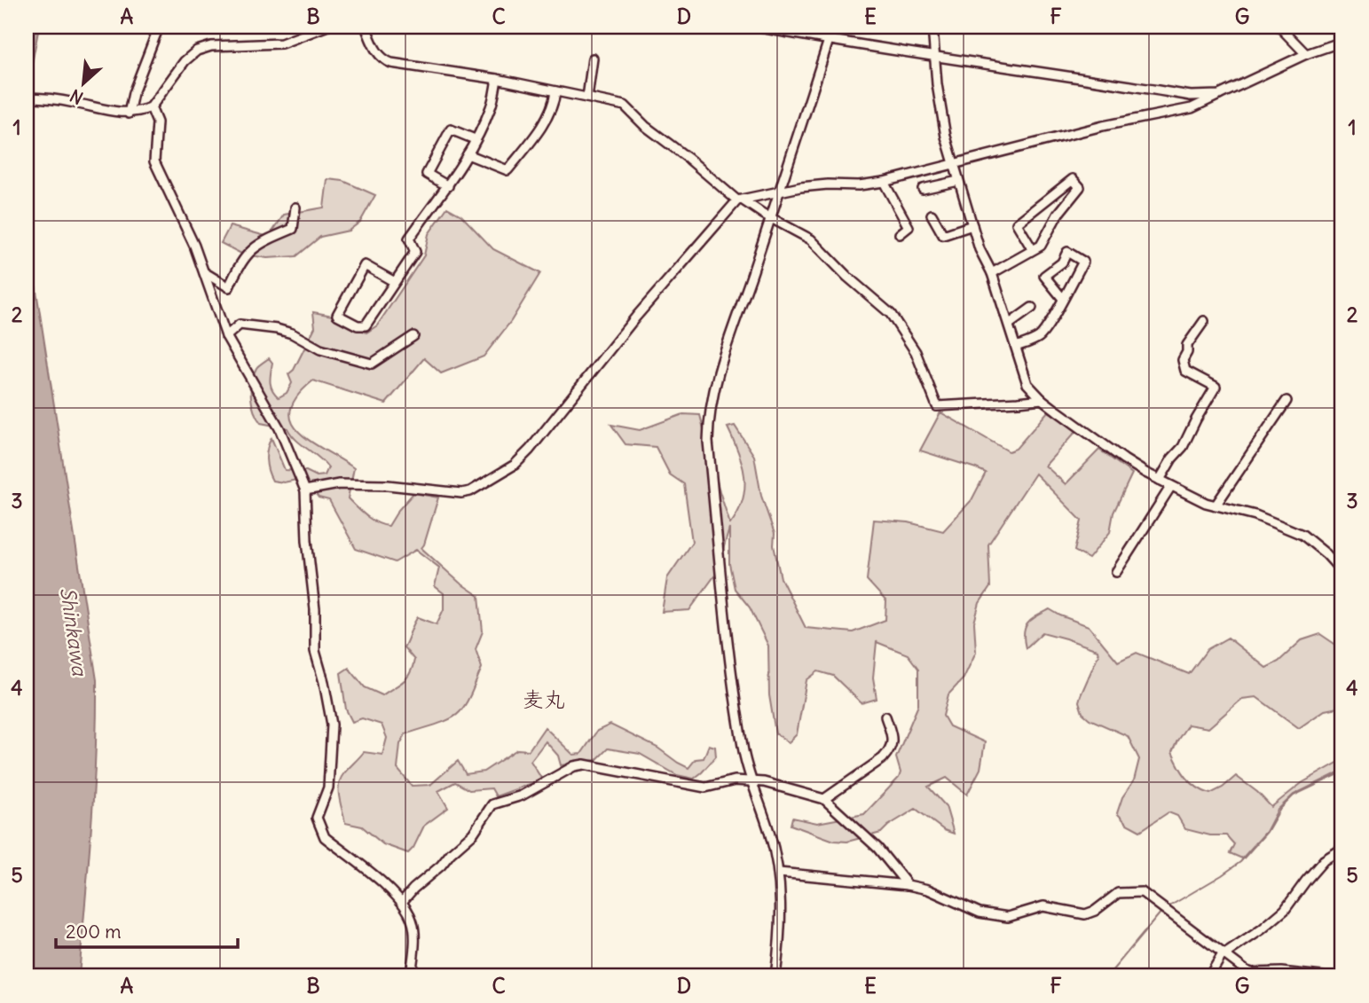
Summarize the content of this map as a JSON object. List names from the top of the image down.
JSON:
{
  "districts": ["麦丸"],
  "water": ["Shinkawa"],
  "scale_bar": "200 m",
  "north": "bottom left",
  "grid": {
    "columns": [
      "A",
      "B",
      "C",
      "D",
      "E",
      "F",
      "G"
    ],
    "rows": [
      "1",
      "2",
      "3",
      "4",
      "5"
    ]
  }
}
